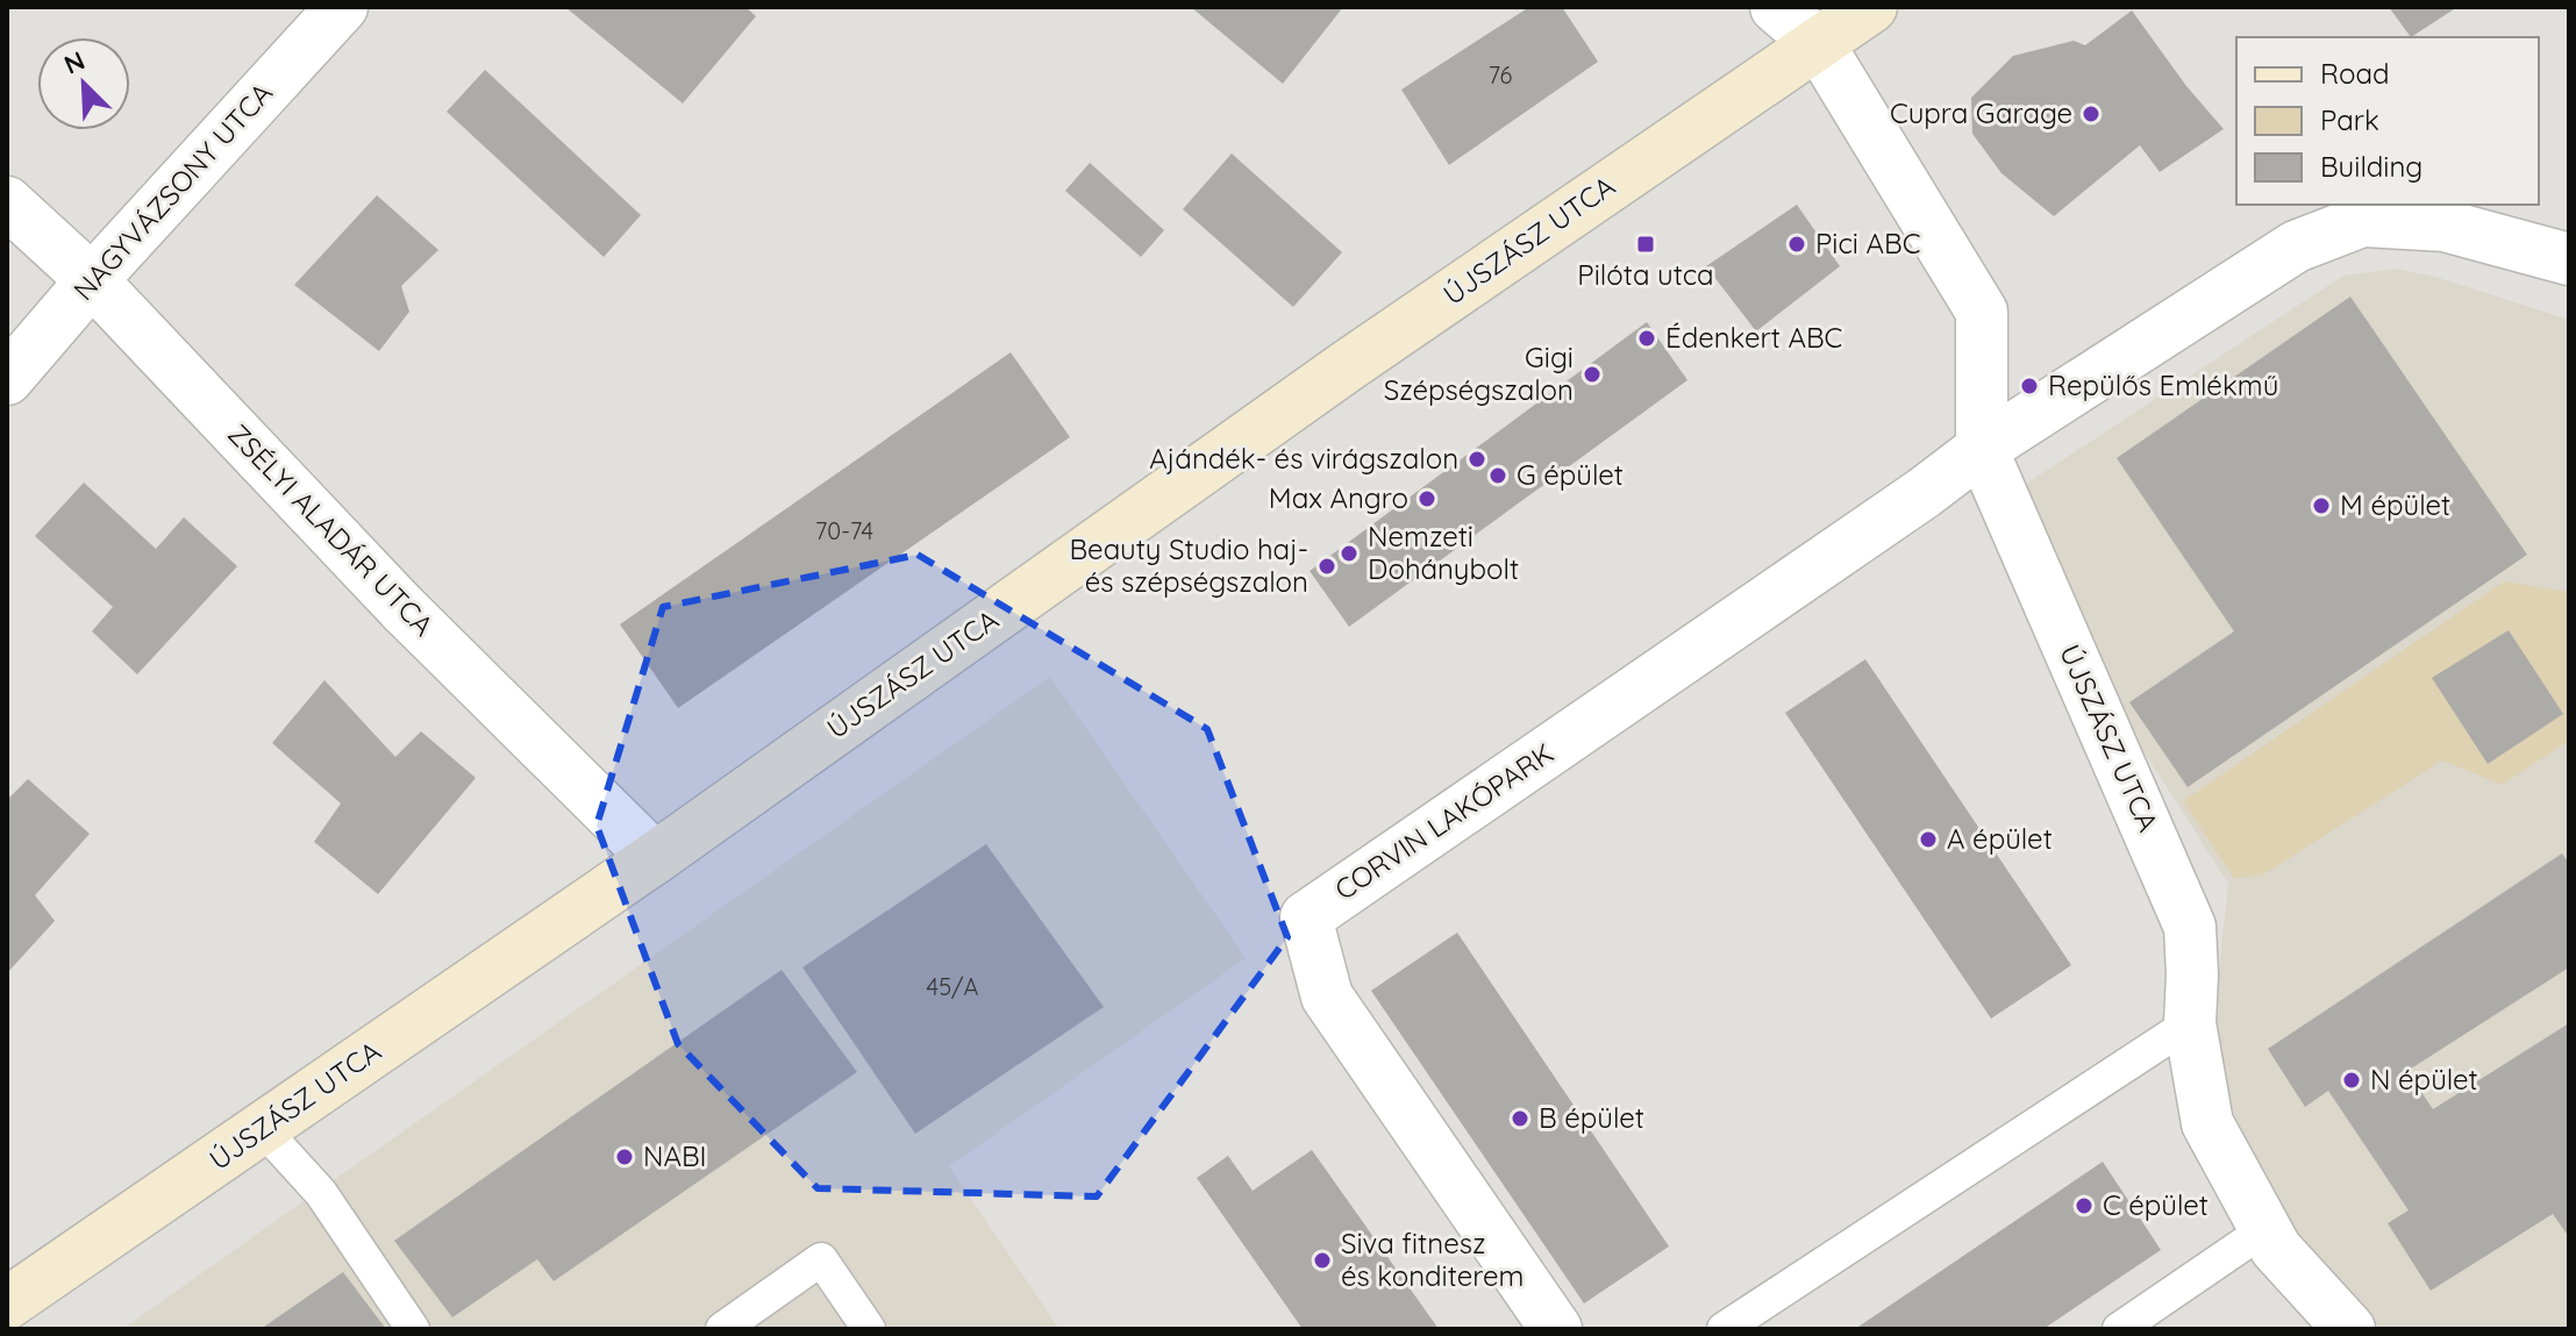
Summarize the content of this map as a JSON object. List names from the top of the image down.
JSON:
{
  "streets": {
    "street": [
      "NAGYVÁZSONY UTCA",
      "ÚJSZÁSZ UTCA",
      "ZSÉLYI ALADÁR UTCA",
      "CORVIN LAKÓPARK"
    ]
  },
  "crossings": [
    ["NAGYVÁZSONY UTCA", "ZSÉLYI ALADÁR UTCA"],
    ["ÚJSZÁSZ UTCA", "ZSÉLYI ALADÁR UTCA"],
    ["ÚJSZÁSZ UTCA", "CORVIN LAKÓPARK"]
  ],
  "places": {
    "other": [
      "Cupra Garage",
      "Pici ABC",
      "Édenkert ABC",
      "Gigi Szépségszalon",
      "Repülős Emlékmű",
      "Ajándék- és virágszalon",
      "G épület",
      "Max Angro",
      "M épület",
      "Nemzeti Dohánybolt",
      "Beauty Studio haj- és szépségszalon",
      "A épület",
      "N épület",
      "B épület",
      "NABI",
      "C épület",
      "Siva fitnesz és konditerem"
    ],
    "transit": ["Pilóta utca"]
  },
  "house_numbers": ["76", "70-74", "45/A"],
  "legend": ["Road", "Park", "Building"],
  "north": "top left"
}
